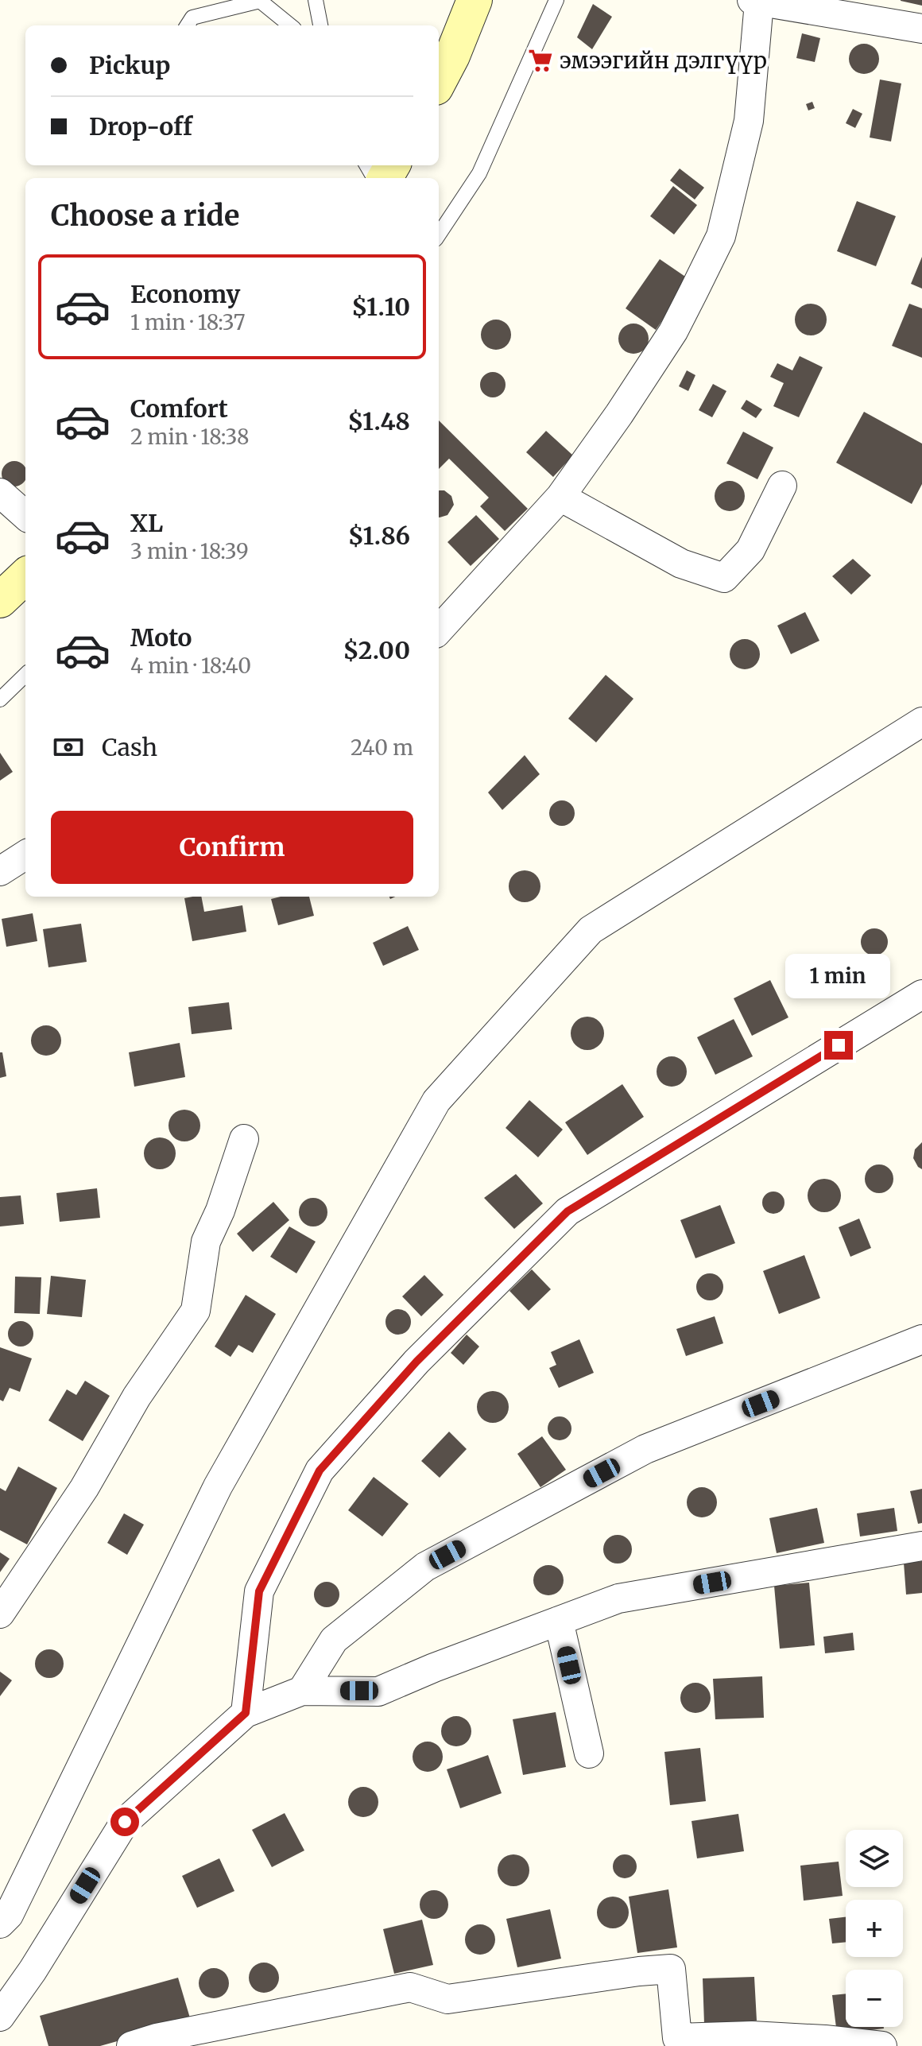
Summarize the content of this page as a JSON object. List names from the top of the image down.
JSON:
{
  "places": {
    "supermarket": ["эмээгийн дэлгүүр"]
  },
  "page": {
    "banner": ["Pickup", "Drop-off"],
    "heading": "Choose a ride",
    "list": [
      {
        "name": "Economy",
        "note": "1 min · 18:37",
        "value": "$1.10"
      },
      {
        "name": "Comfort",
        "note": "2 min · 18:38",
        "value": "$1.48"
      },
      {
        "name": "XL",
        "note": "3 min · 18:39",
        "value": "$1.86"
      },
      {
        "name": "Moto",
        "note": "4 min · 18:40",
        "value": "$2.00"
      }
    ],
    "pay": ["Cash", "240 m"],
    "buttons": "Confirm",
    "bubble": "1 min",
    "map_buttons": ["+", "−"]
  }
}
